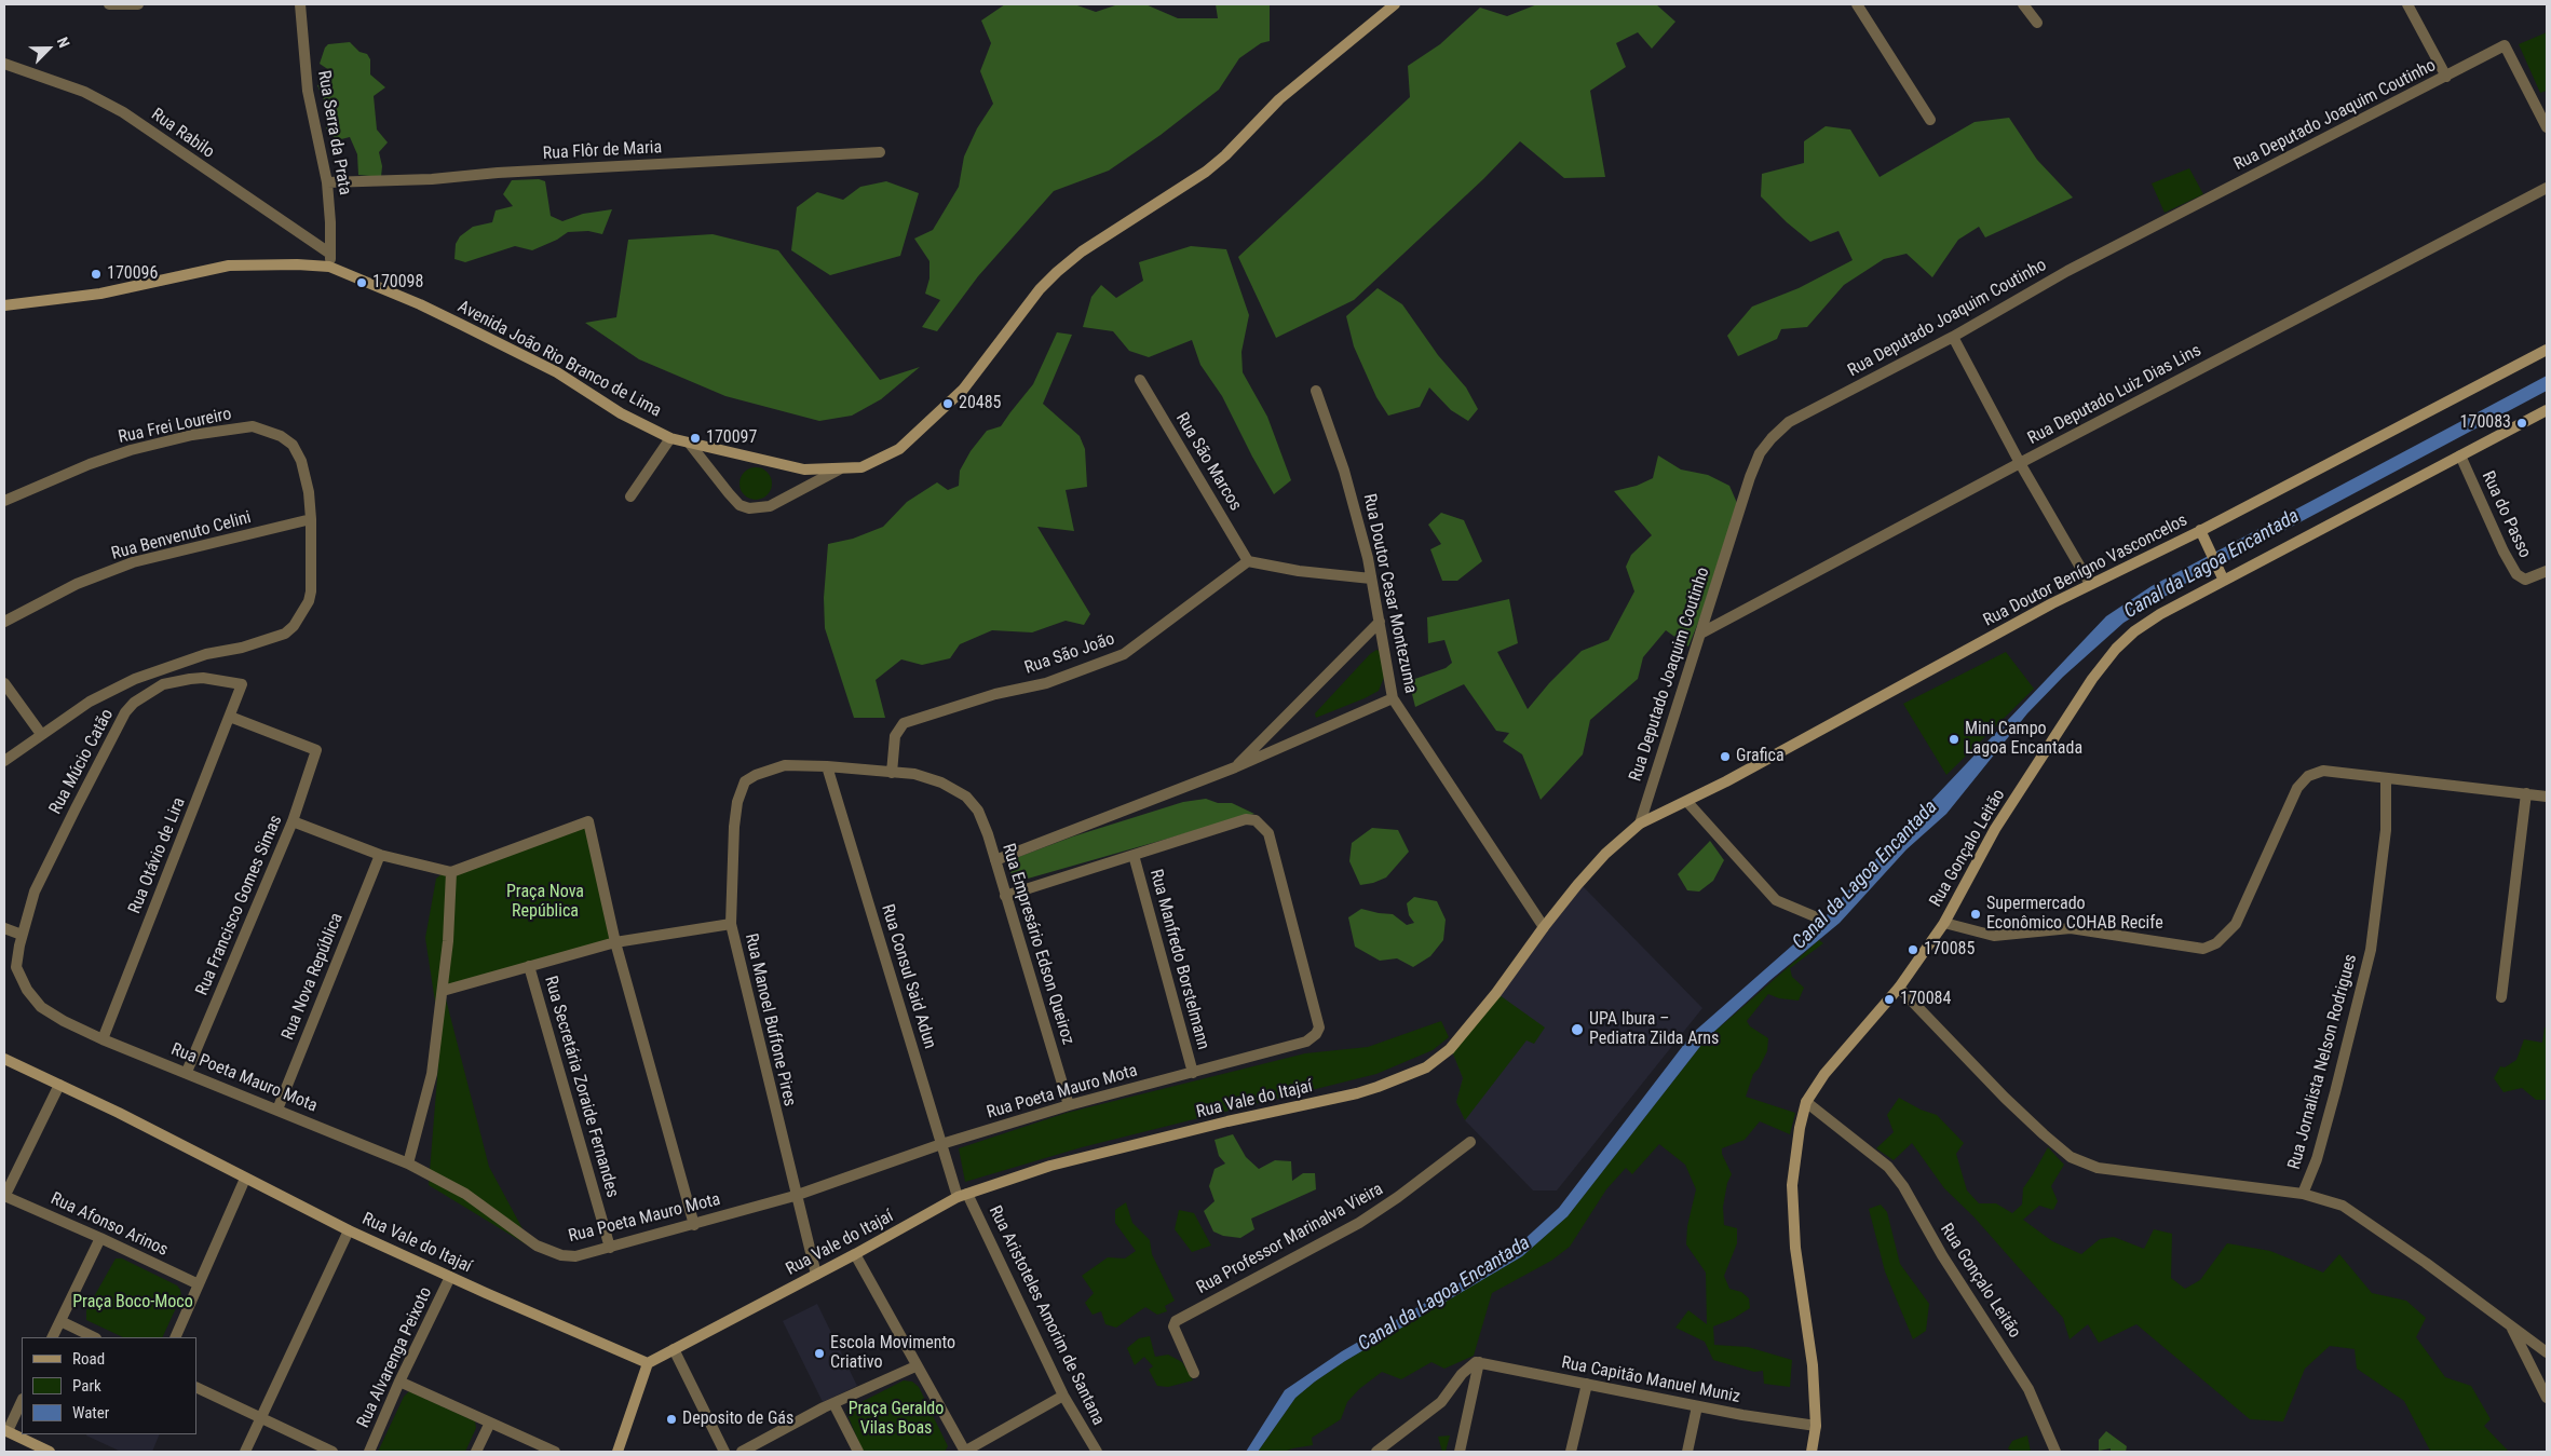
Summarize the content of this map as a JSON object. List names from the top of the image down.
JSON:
{
  "streets": {
    "main road": [
      "Avenida João Rio Branco de Lima",
      "Rua Doutor Benígno Vasconcelos",
      "Rua Gonçalo Leitão",
      "Rua Vale do Itajaí"
    ],
    "street": [
      "Rua Deputado Joaquim Coutinho",
      "Rua Serra da Prata",
      "Rua Rabilo",
      "Rua Flôr de Maria",
      "Rua Deputado Luiz Dias Lins",
      "Rua Frei Loureiro",
      "Rua São Marcos",
      "Rua do Passo",
      "Rua Benvenuto Celini",
      "Rua Doutor Cesar Montezuma",
      "Rua São João",
      "Rua Múcio Catão",
      "Rua Otávio de Lira",
      "Rua Francisco Gomes Simas",
      "Rua Empresário Edson Queiroz",
      "Rua Manfredo Borstelmann",
      "Rua Nova República",
      "Rua Consul Said Adun",
      "Rua Manoel Buffone Pires",
      "Rua Jornalista Nelson Rodrigues",
      "Rua Poeta Mauro Mota",
      "Rua Secretária Zoraide Fernandes",
      "Rua Afonso Arinos",
      "Rua Professor Marinalva Vieira",
      "Rua Aristoteles Amorim de Santana",
      "Rua Alvarenga Peixoto",
      "Rua Capitão Manuel Muniz"
    ]
  },
  "crossings": [
    ["Rua Deputado Joaquim Coutinho", "Rua Deputado Luiz Dias Lins"],
    ["Rua Deputado Joaquim Coutinho", "Rua Doutor Benígno Vasconcelos"],
    ["Rua Deputado Joaquim Coutinho", "Rua Vale do Itajaí"],
    ["Rua Serra da Prata", "Rua Rabilo"],
    ["Rua Serra da Prata", "Rua Flôr de Maria"],
    ["Rua Serra da Prata", "Avenida João Rio Branco de Lima"],
    ["Rua Frei Loureiro", "Rua Benvenuto Celini"],
    ["Rua São Marcos", "Rua São João"],
    ["Rua do Passo", "Rua Gonçalo Leitão"],
    ["Rua Doutor Benígno Vasconcelos", "Rua Vale do Itajaí"],
    ["Rua Doutor Cesar Montezuma", "Rua Vale do Itajaí"],
    ["Rua São João", "Rua Empresário Edson Queiroz"],
    ["Rua Múcio Catão", "Rua Otávio de Lira"],
    ["Rua Múcio Catão", "Rua Poeta Mauro Mota"],
    ["Rua Gonçalo Leitão", "Rua Capitão Manuel Muniz"],
    ["Rua Otávio de Lira", "Rua Francisco Gomes Simas"],
    ["Rua Otávio de Lira", "Rua Poeta Mauro Mota"],
    ["Rua Francisco Gomes Simas", "Rua Poeta Mauro Mota"],
    ["Rua Empresário Edson Queiroz", "Rua Poeta Mauro Mota"],
    ["Rua Manfredo Borstelmann", "Rua Poeta Mauro Mota"],
    ["Rua Nova República", "Rua Poeta Mauro Mota"],
    ["Rua Consul Said Adun", "Rua Manoel Buffone Pires"],
    ["Rua Consul Said Adun", "Rua Poeta Mauro Mota"],
    ["Rua Consul Said Adun", "Rua Vale do Itajaí"],
    ["Rua Consul Said Adun", "Rua Aristoteles Amorim de Santana"],
    ["Rua Manoel Buffone Pires", "Rua Poeta Mauro Mota"],
    ["Rua Manoel Buffone Pires", "Rua Vale do Itajaí"],
    ["Rua Poeta Mauro Mota", "Rua Secretária Zoraide Fernandes"],
    ["Rua Vale do Itajaí", "Rua Aristoteles Amorim de Santana"],
    ["Rua Vale do Itajaí", "Rua Alvarenga Peixoto"]
  ],
  "water": ["Canal da Lagoa Encantada"],
  "parks": ["Praça Nova República", "Praça Boco-Moco", "Praça Geraldo Vilas Boas"],
  "places": [
    "170096",
    "170098",
    "20485",
    "170083",
    "170097",
    "Mini Campo Lagoa Encantada",
    "Grafica",
    "Supermercado Econômico COHAB Recife",
    "170085",
    "170084",
    "UPA Ibura – Pediatra Zilda Arns",
    "Escola Movimento Criativo",
    "Deposito de Gás"
  ],
  "legend": ["Road", "Park", "Water"],
  "north": "top right"
}
